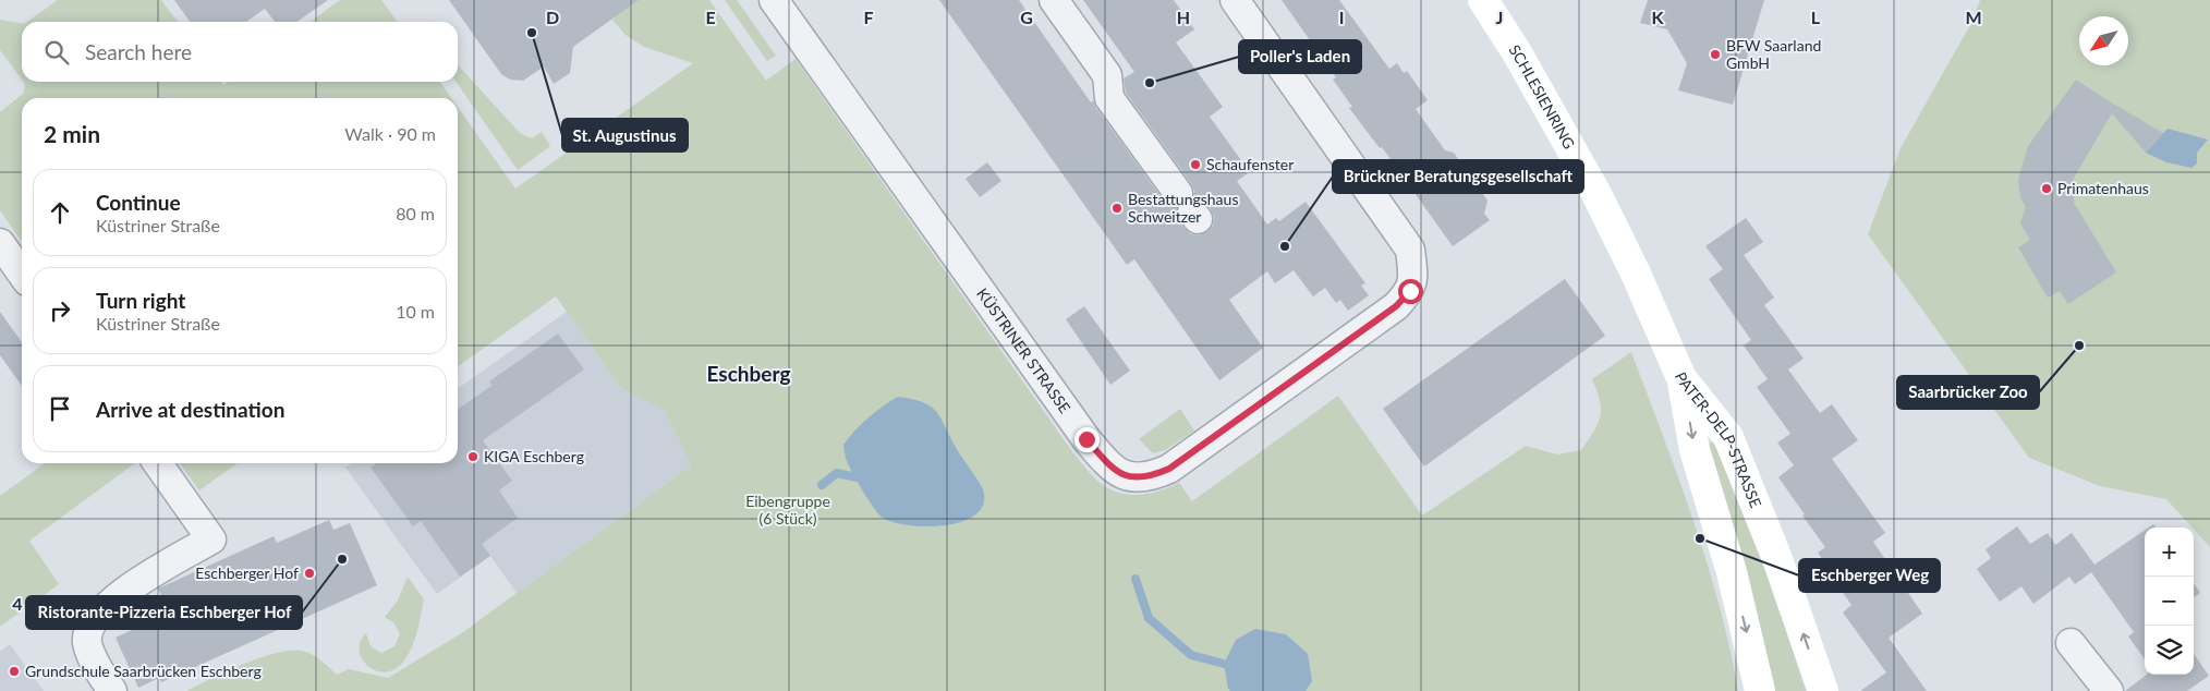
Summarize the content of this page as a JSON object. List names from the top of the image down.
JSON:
{
  "streets": {
    "street": ["SCHLESIENRING", "KÜSTRINER STRASSE", "PATER-DELP-STRASSE"]
  },
  "crossings": [
    ["SCHLESIENRING", "PATER-DELP-STRASSE"]
  ],
  "districts": ["Eschberg"],
  "parks": ["Eibengruppe (6 Stück)"],
  "places": [
    "St. Augustinus",
    "BFW Saarland GmbH",
    "Poller's Laden",
    "Schaufenster",
    "Primatenhaus",
    "Bestattungshaus Schweitzer",
    "Brückner Beratungsgesellschaft",
    "Saarbrücker Zoo",
    "KIGA Eschberg",
    "Eschberger Weg",
    "Ristorante-Pizzeria Eschberger Hof",
    "Eschberger Hof",
    "Grundschule Saarbrücken Eschberg"
  ],
  "north": "bottom left",
  "page": {
    "search": "Search here",
    "heading": ["2 min", "Walk · 90 m"],
    "list": [
      ["Continue", "Küstriner Straße", "80 m"],
      ["Turn right", "Küstriner Straße", "10 m"],
      "Arrive at destination"
    ],
    "map_buttons": ["+", "−"]
  },
  "grid": {
    "columns": [
      "D",
      "E",
      "F",
      "G",
      "H",
      "I",
      "J",
      "K",
      "L",
      "M"
    ],
    "rows": ["4"]
  }
}
